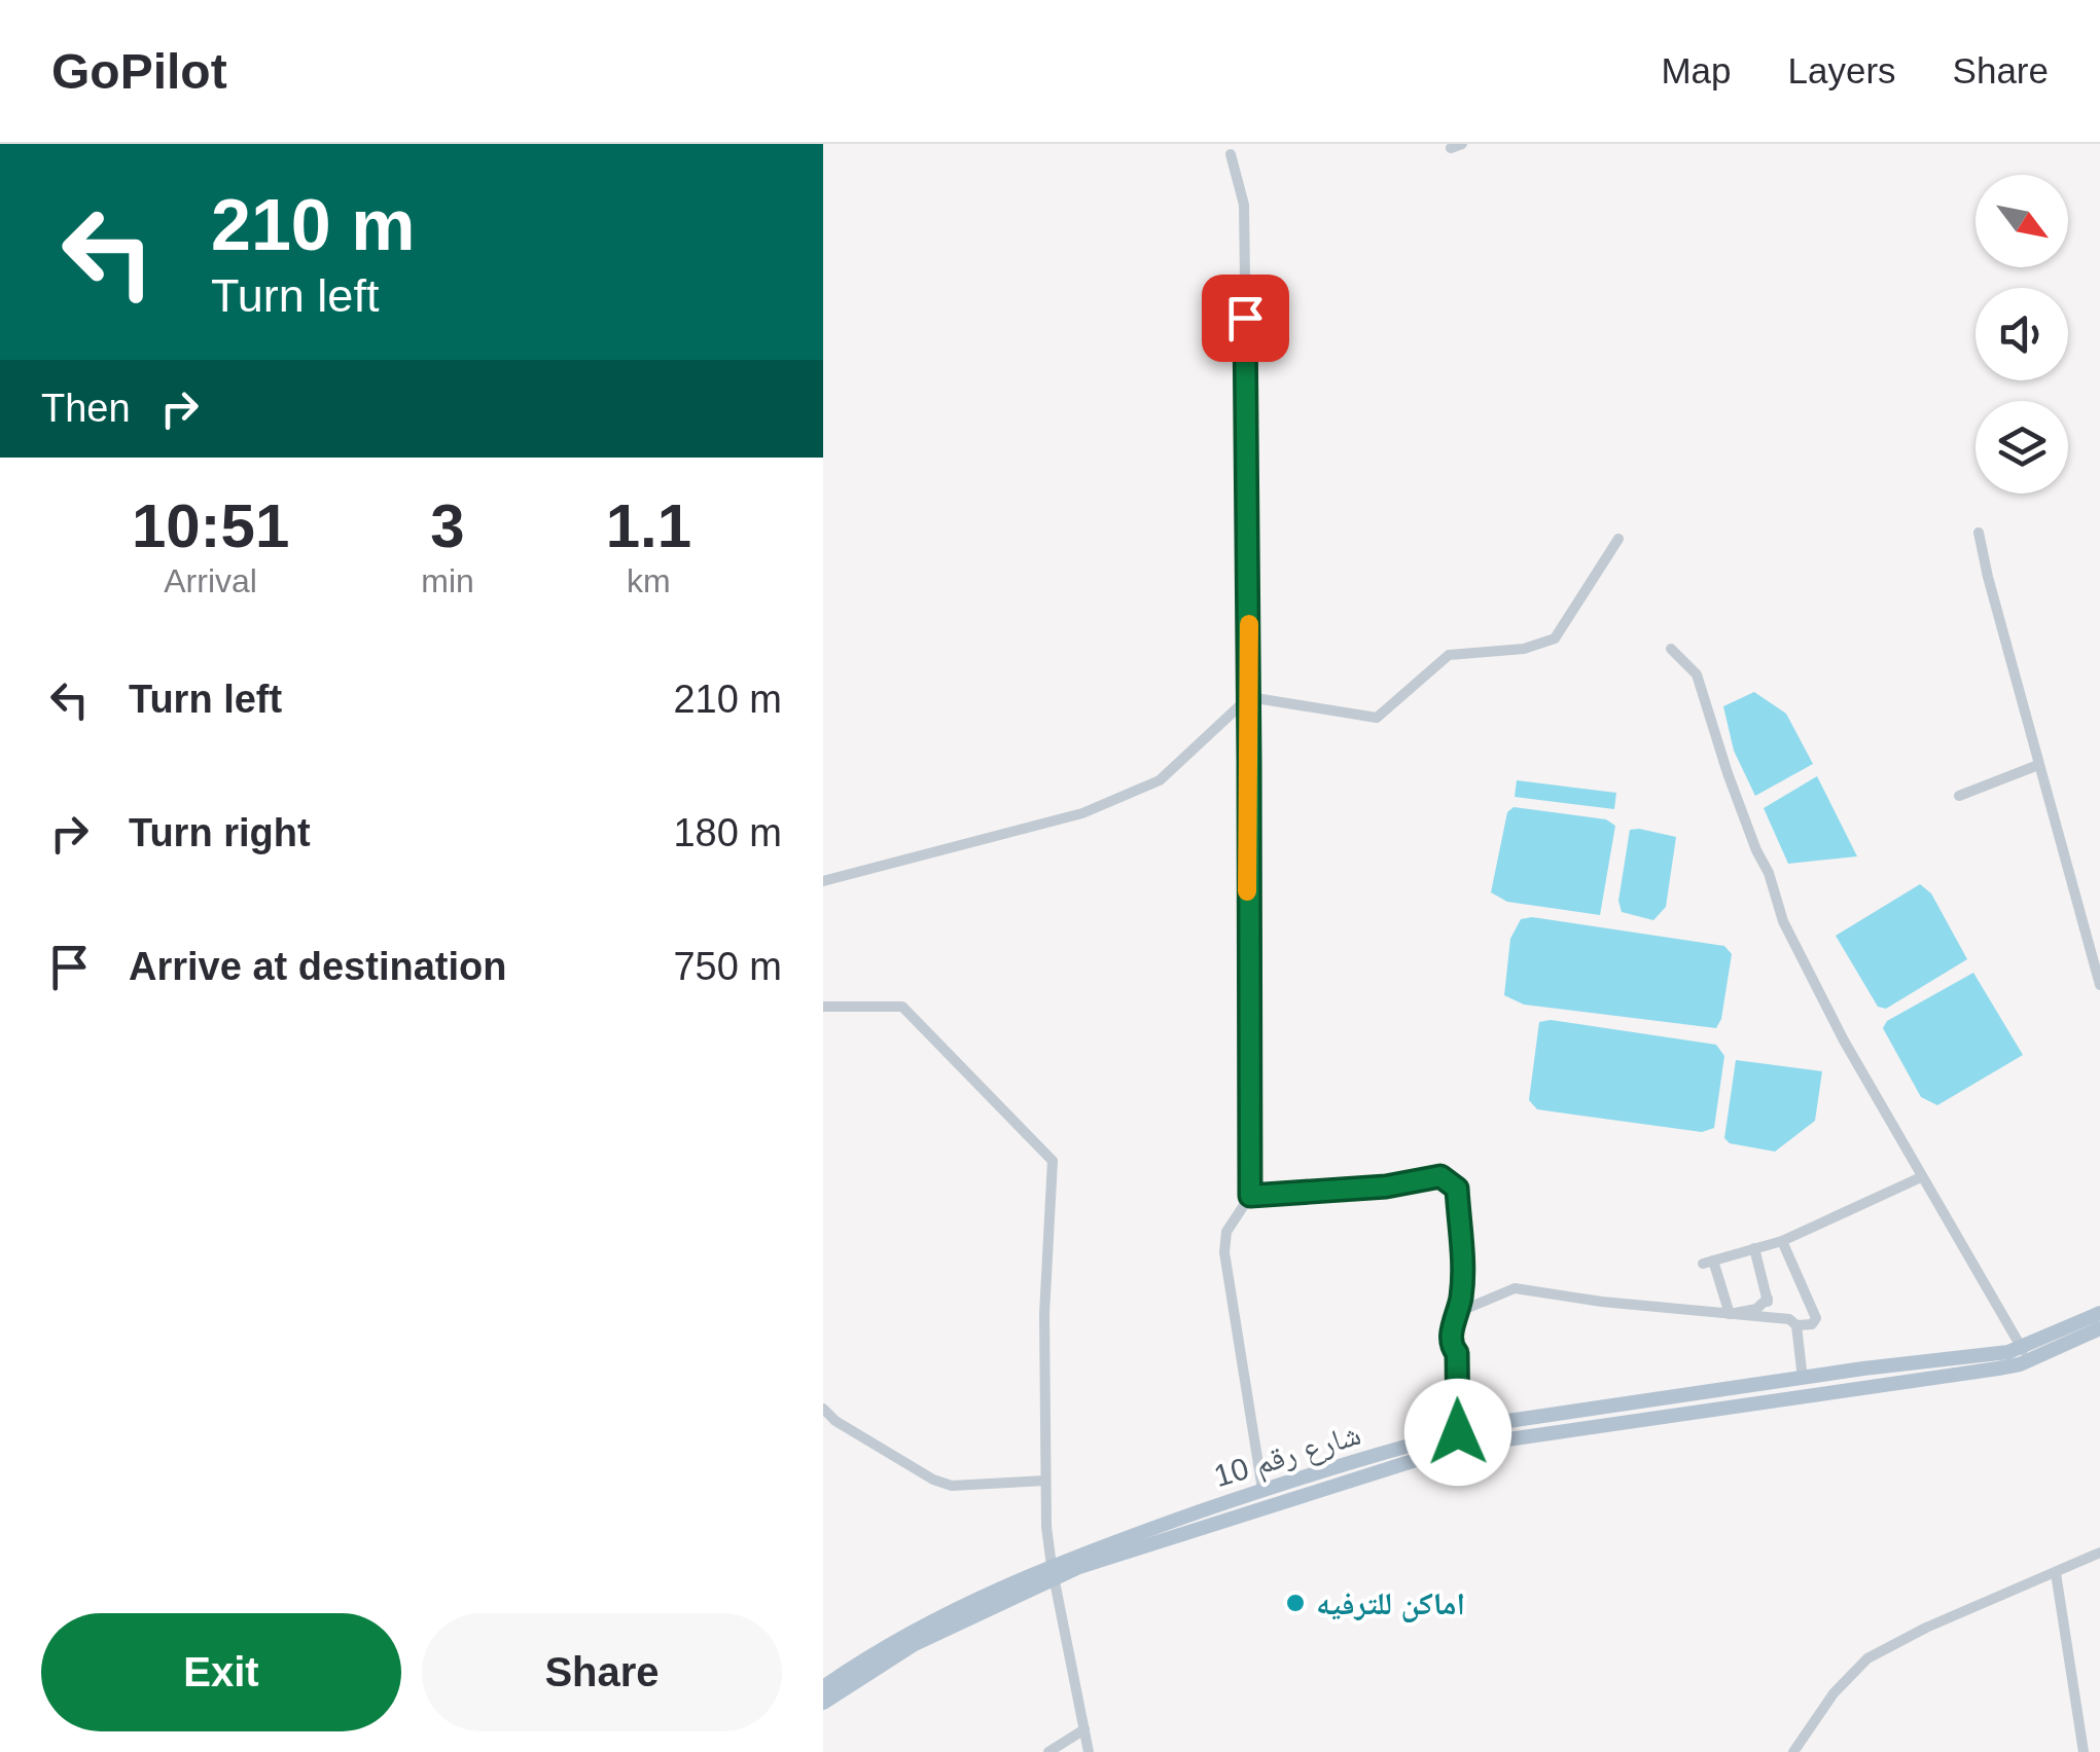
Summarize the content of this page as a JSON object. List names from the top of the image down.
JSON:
{
  "streets": {
    "main road": ["شارع رقم 10"]
  },
  "places": ["اماكن للترفيه"],
  "north": "bottom right",
  "page": {
    "header": "GoPilot",
    "nav": ["Map", "Layers", "Share"],
    "turn": ["210 m", "Turn left"],
    "then": "Then",
    "eta": [
      "10:51",
      "Arrival",
      "3",
      "min",
      "1.1",
      "km"
    ],
    "list": [
      {
        "name": "Turn left",
        "value": "210 m"
      },
      {
        "name": "Turn right",
        "value": "180 m"
      },
      {
        "name": "Arrive at destination",
        "value": "750 m"
      }
    ],
    "buttons": ["Exit", "Share"]
  }
}
